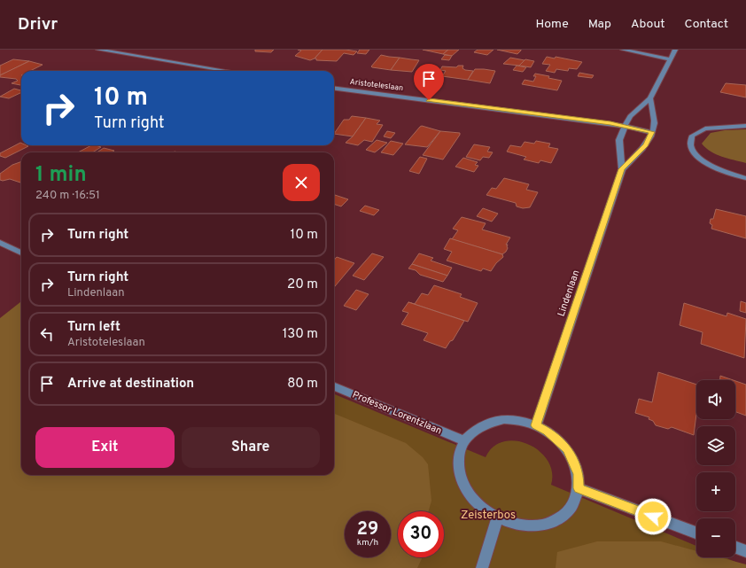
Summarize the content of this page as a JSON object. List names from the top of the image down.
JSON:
{
  "streets": {
    "street": ["Aristoteleslaan", "Lindenlaan", "Professor Lorentzlaan"]
  },
  "crossings": [
    ["Aristoteleslaan", "Lindenlaan"],
    ["Lindenlaan", "Professor Lorentzlaan"]
  ],
  "parks": ["Zeisterbos"],
  "page": {
    "header": "Drivr",
    "nav": [
      "Home",
      "Map",
      "About",
      "Contact"
    ],
    "turn": ["10 m", "Turn right"],
    "heading": ["1 min", "240 m · 16:51"],
    "list": [
      {
        "name": "Turn right",
        "value": "10 m"
      },
      {
        "name": "Turn right",
        "note": "Lindenlaan",
        "value": "20 m"
      },
      {
        "name": "Turn left",
        "note": "Aristoteleslaan",
        "value": "130 m"
      },
      {
        "name": "Arrive at destination",
        "value": "80 m"
      }
    ],
    "map_buttons": ["+", "−"],
    "buttons": ["Exit", "Share"],
    "speed": "29 km/h",
    "limit": "30"
  }
}
